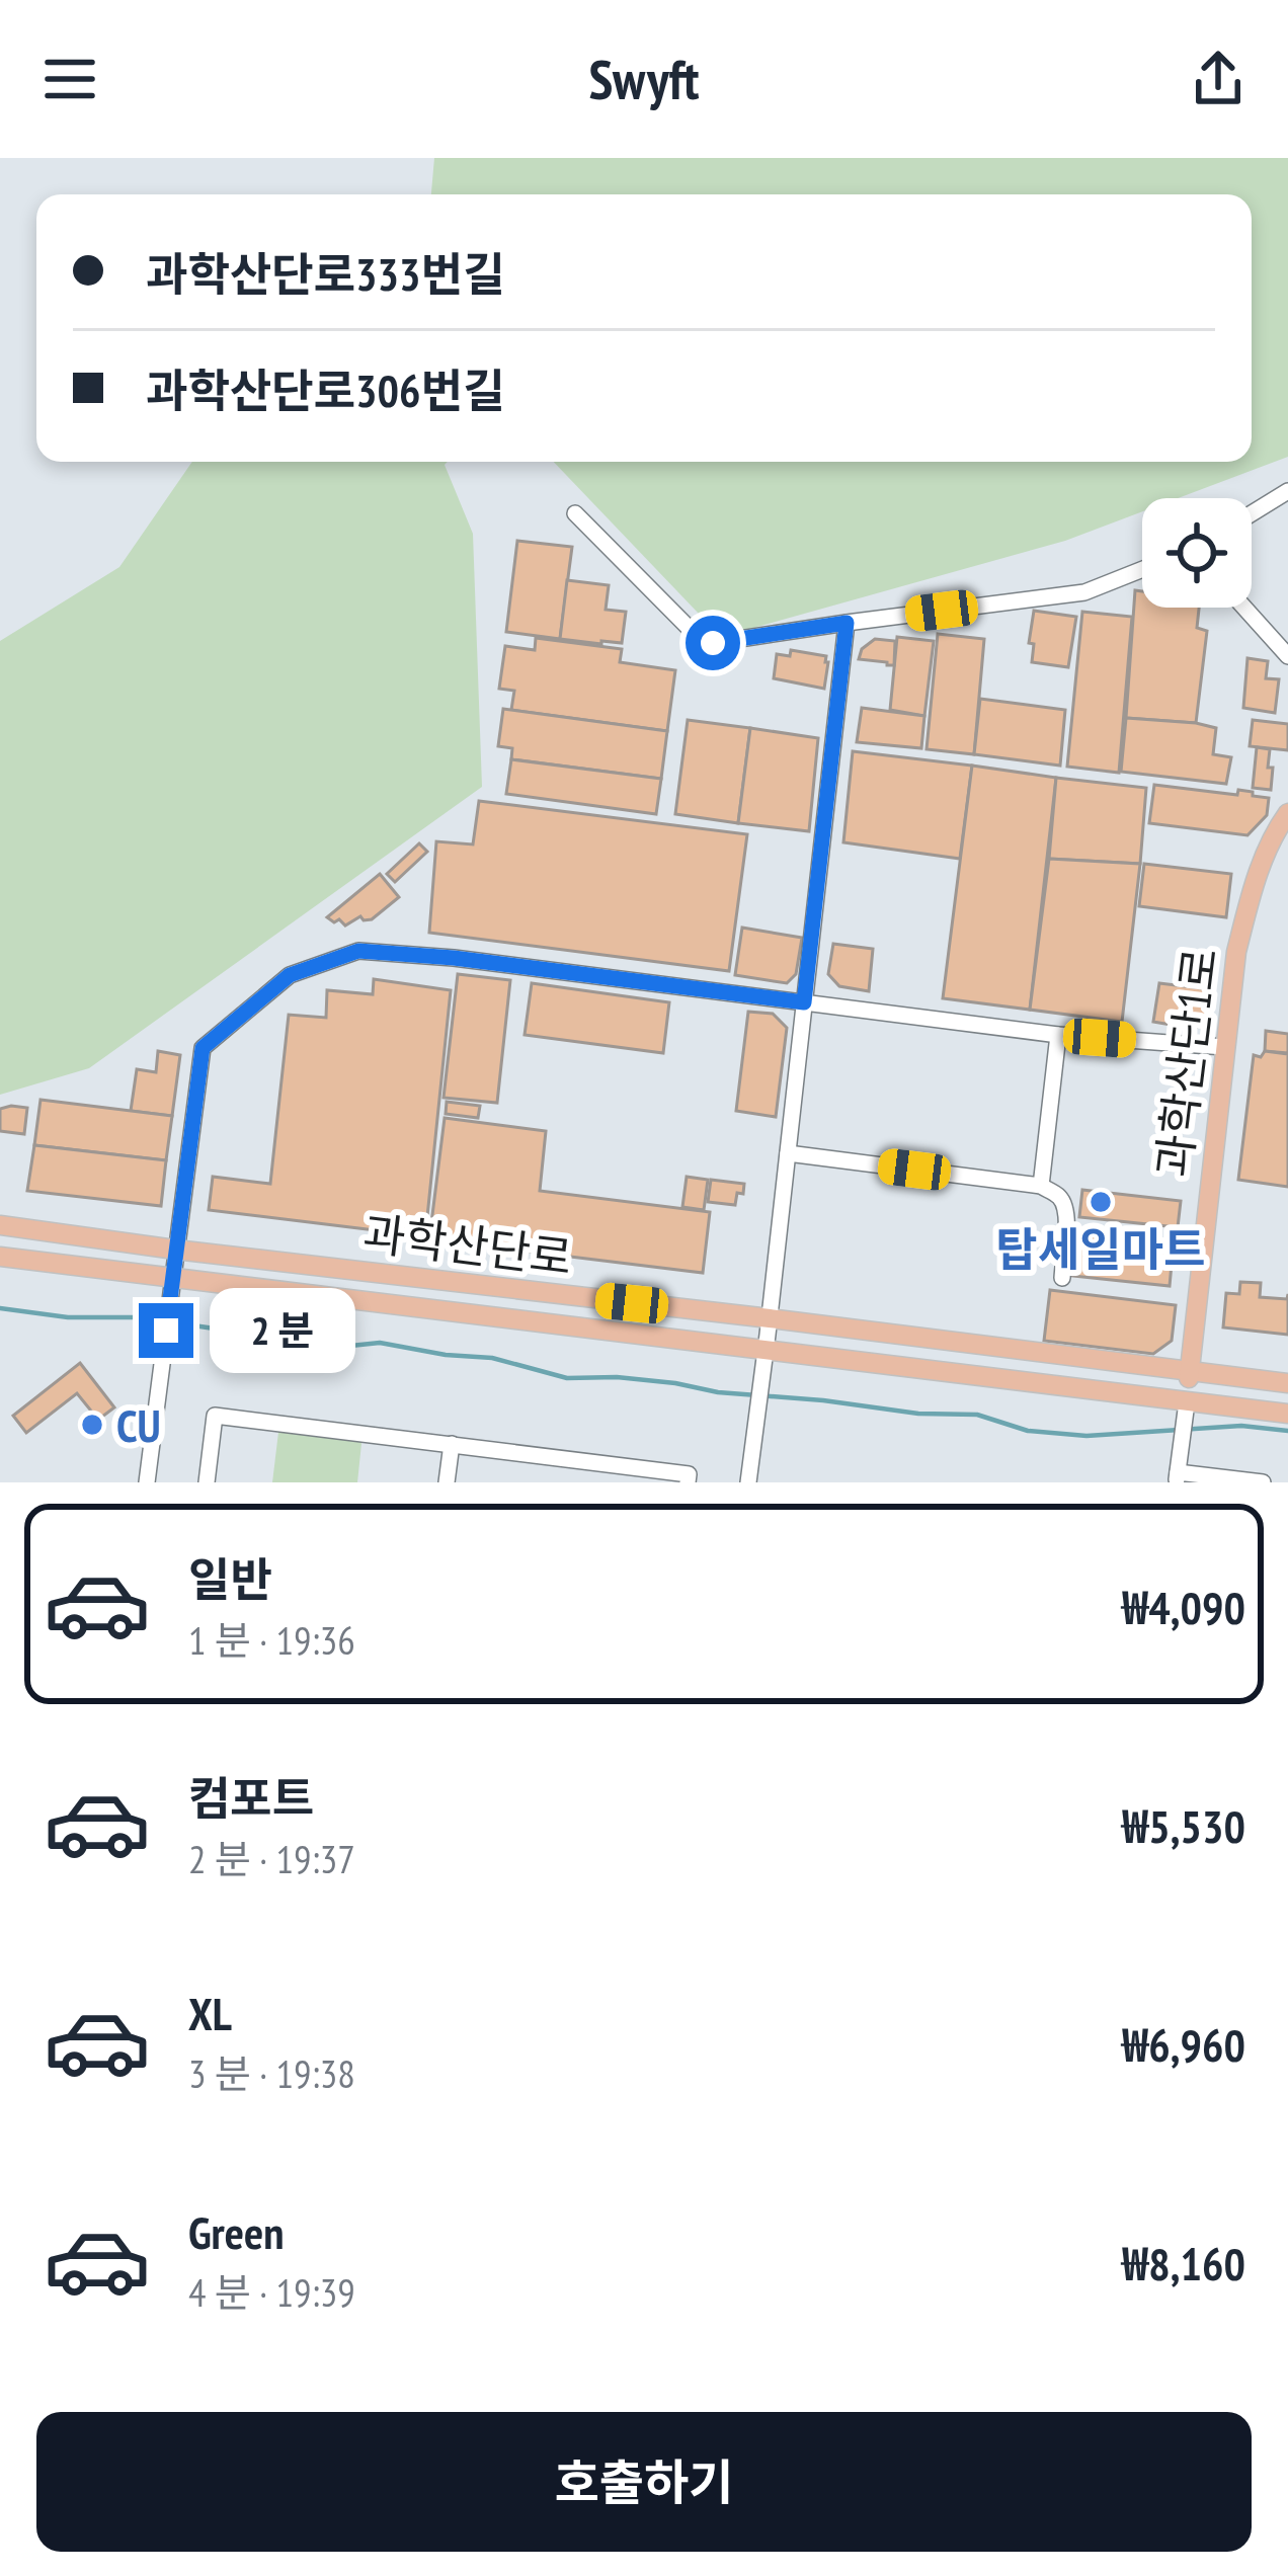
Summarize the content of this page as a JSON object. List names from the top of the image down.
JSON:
{
  "streets": {
    "main road": ["과학산단1로", "과학산단로"]
  },
  "crossings": [
    ["과학산단1로", "과학산단로"]
  ],
  "places": ["탑세일마트", "CU"],
  "page": {
    "header": "Swyft",
    "banner": ["과학산단로333번길", "과학산단로306번길"],
    "bubble": "2 분",
    "list": [
      {
        "name": "일반",
        "note": "1 분 · 19:36",
        "value": "₩4,090"
      },
      {
        "name": "컴포트",
        "note": "2 분 · 19:37",
        "value": "₩5,530"
      },
      {
        "name": "XL",
        "note": "3 분 · 19:38",
        "value": "₩6,960"
      },
      {
        "name": "Green",
        "note": "4 분 · 19:39",
        "value": "₩8,160"
      }
    ],
    "buttons": "호출하기"
  }
}
